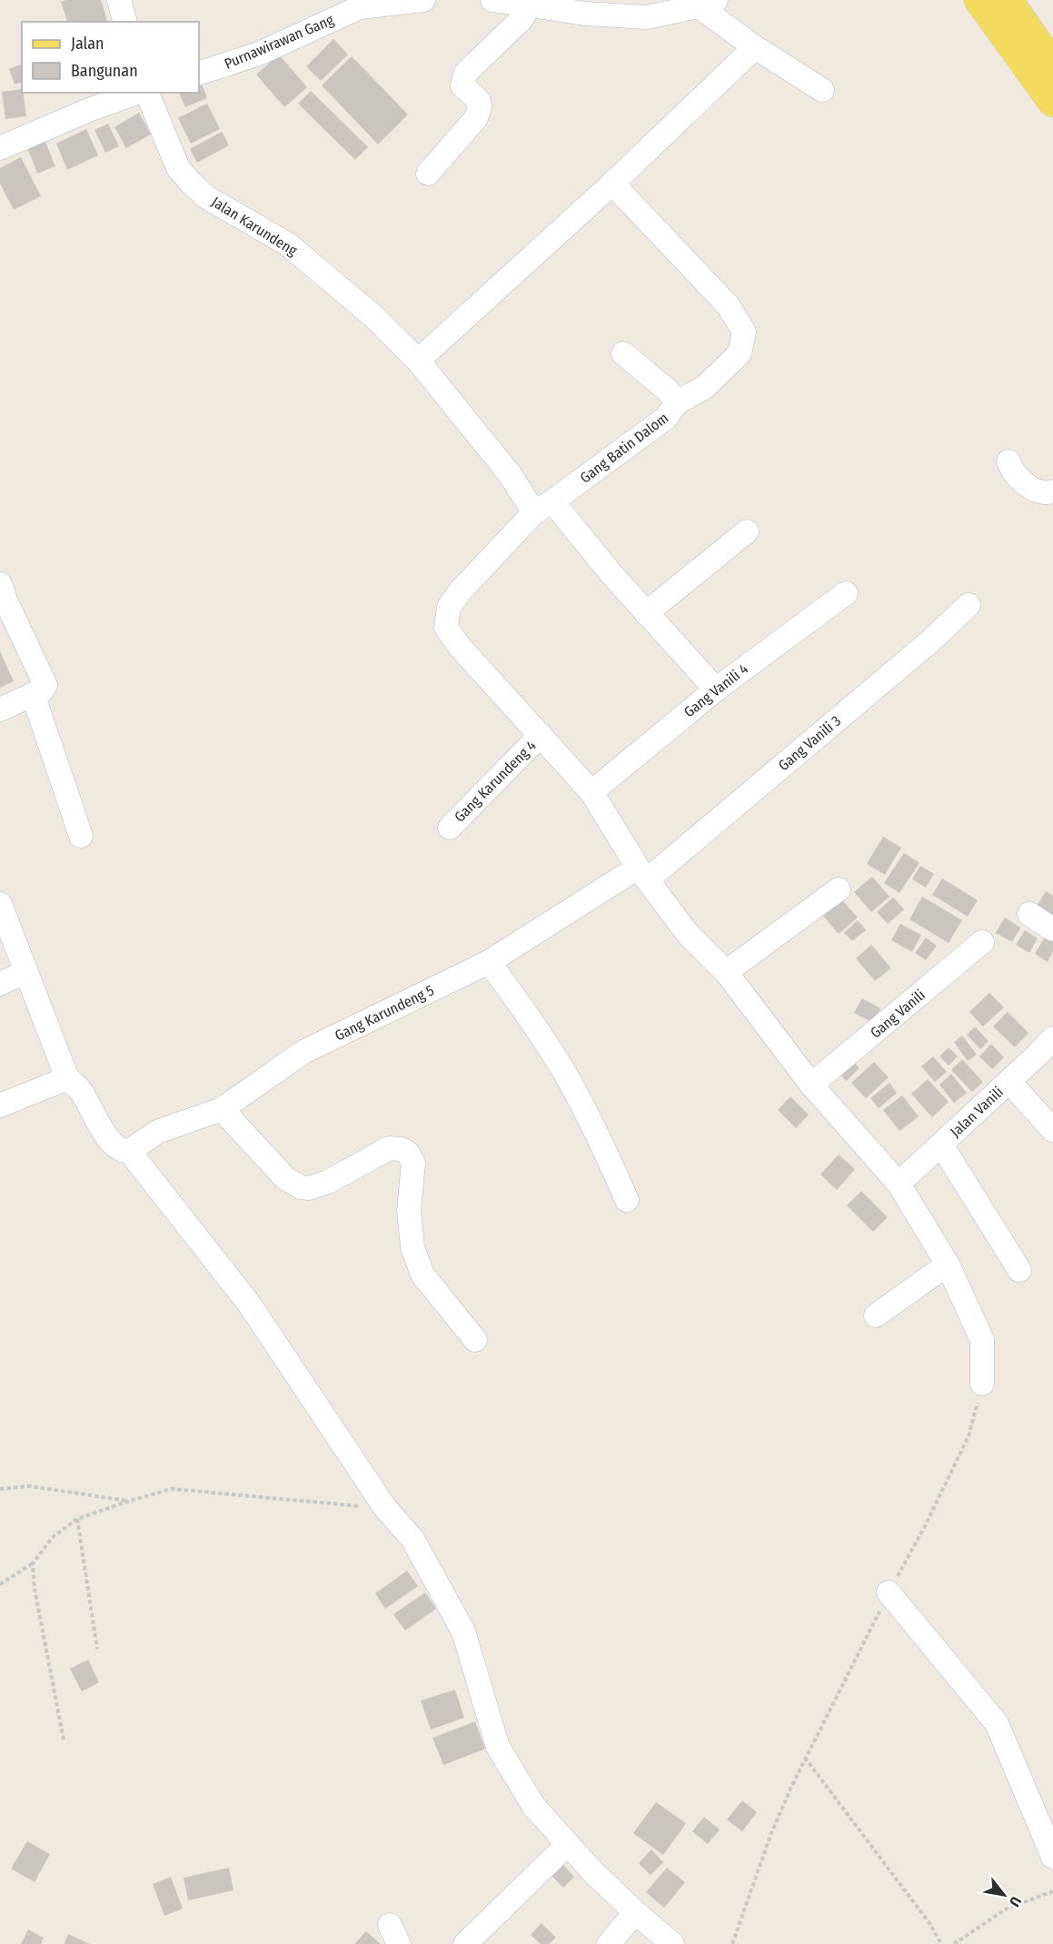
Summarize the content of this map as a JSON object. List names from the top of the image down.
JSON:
{
  "streets": {
    "street": [
      "Purnawirawan Gang",
      "Jalan Karundeng",
      "Gang Batin Dalom",
      "Gang Vanili 4",
      "Gang Vanili 3",
      "Gang Karundeng 4",
      "Gang Karundeng 5",
      "Gang Vanili",
      "Jalan Vanili"
    ]
  },
  "crossings": [
    ["Jalan Karundeng", "Gang Batin Dalom"],
    ["Jalan Karundeng", "Gang Vanili 4"],
    ["Gang Batin Dalom", "Gang Vanili 4"],
    ["Gang Batin Dalom", "Gang Vanili 3"],
    ["Gang Batin Dalom", "Gang Karundeng 4"],
    ["Gang Batin Dalom", "Gang Karundeng 5"],
    ["Gang Batin Dalom", "Gang Vanili"],
    ["Gang Batin Dalom", "Jalan Vanili"],
    ["Gang Vanili 3", "Gang Karundeng 5"]
  ],
  "legend": ["Jalan", "Bangunan"],
  "north": "bottom right"
}
